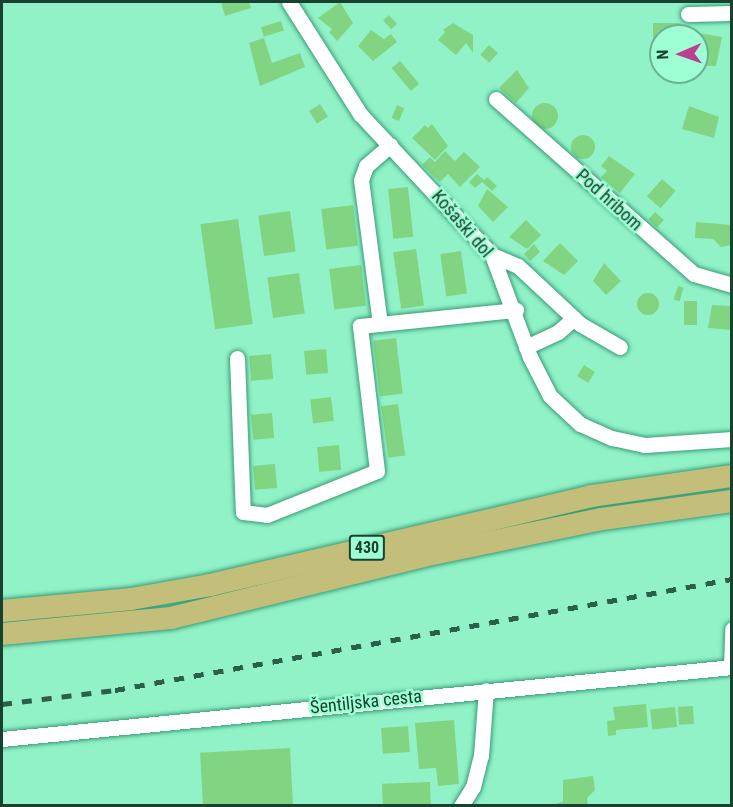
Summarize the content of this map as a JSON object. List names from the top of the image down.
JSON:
{
  "streets": {
    "highway": ["430"],
    "street": ["Pod hribom", "Košaški dol", "Šentiljska cesta"]
  },
  "north": "left"
}
